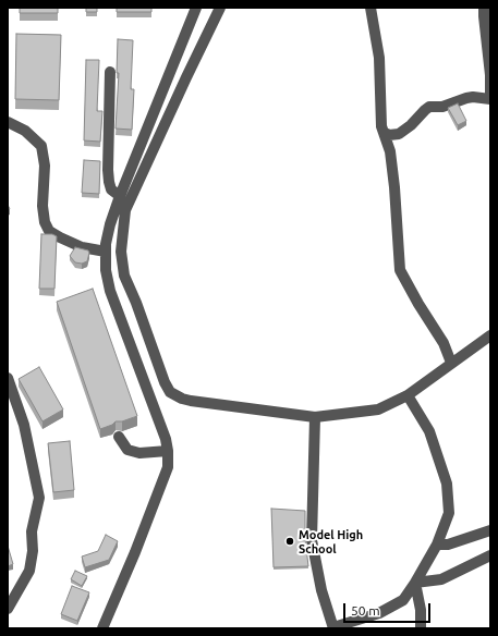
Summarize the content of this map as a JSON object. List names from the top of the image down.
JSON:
{
  "places": ["Model High School"],
  "scale_bar": "50 m"
}
